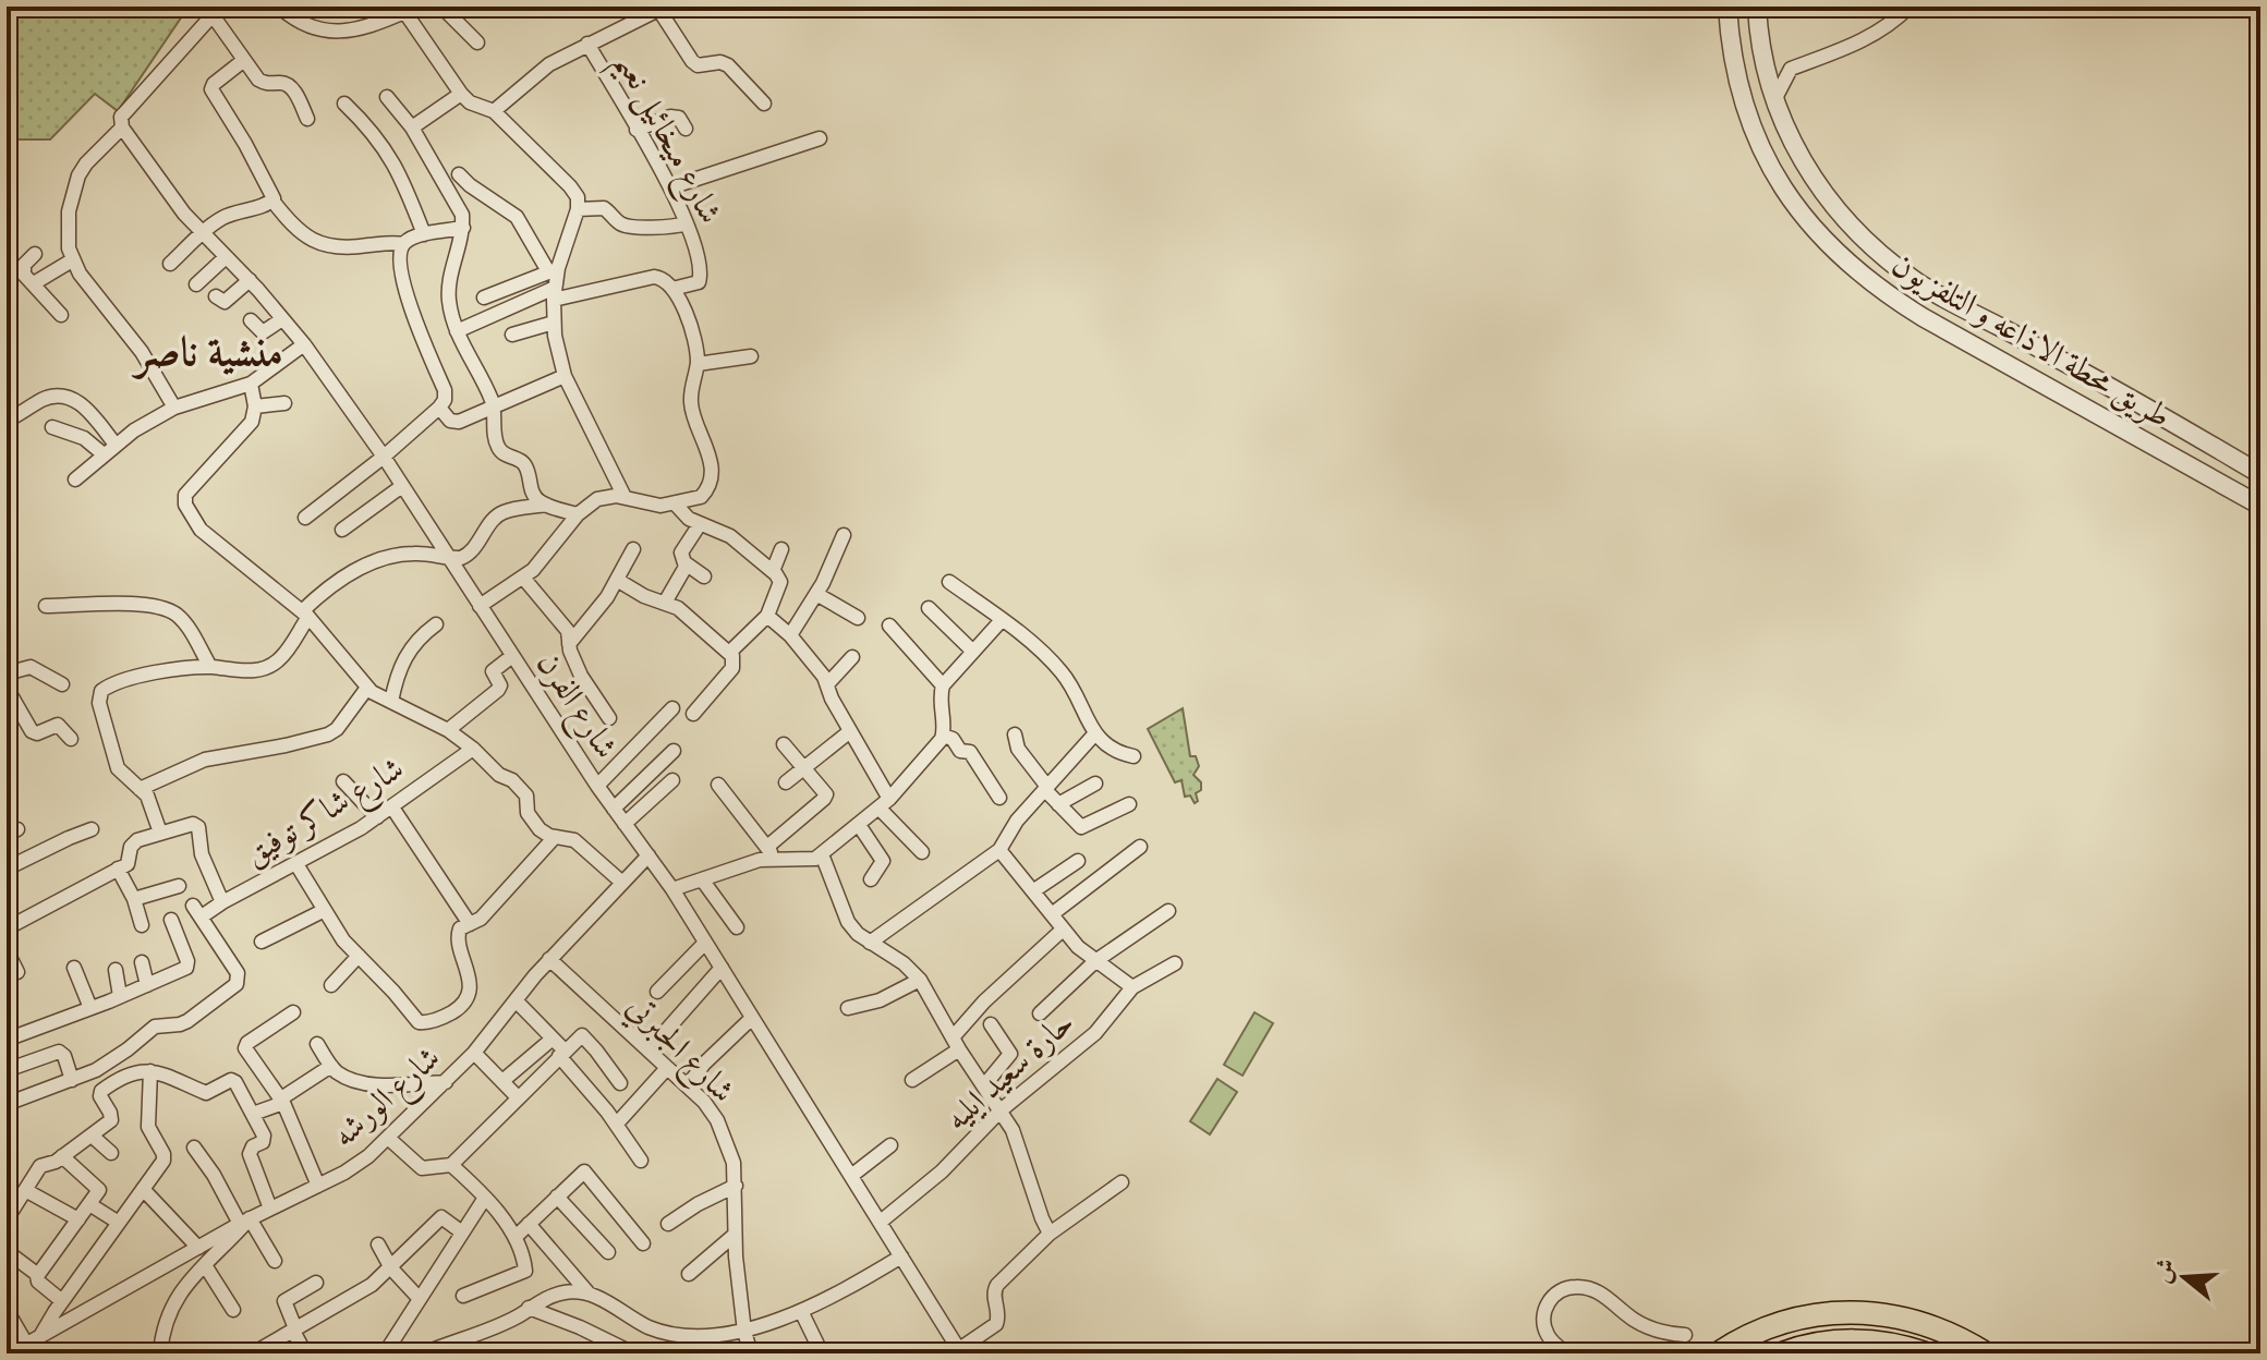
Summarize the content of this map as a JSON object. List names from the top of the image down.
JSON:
{
  "streets": {
    "street": [
      "شارع ميخائيل نعيم",
      "طريق محطة الاذاعه و التلفزيون",
      "شارع الفرن",
      "شارع شاكر توفيق",
      "شارع الجبرتي",
      "حارة سعيد ايليه",
      "شارع الورشه"
    ]
  },
  "crossings": [
    ["شارع الفرن", "حارة سعيد ايليه"],
    ["شارع الفرن", "شارع الورشه"],
    ["شارع الجبرتي", "شارع الورشه"]
  ],
  "districts": ["منشية ناصر"],
  "north": "left"
}
